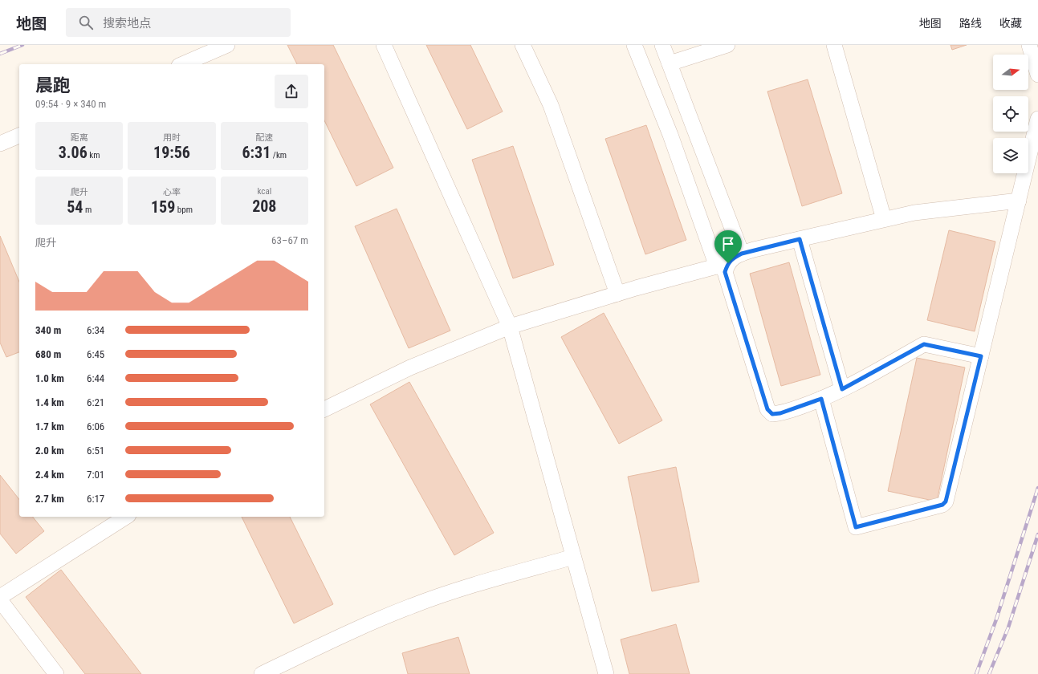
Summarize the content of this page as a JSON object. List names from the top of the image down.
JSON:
{
  "north": "right",
  "page": {
    "header": "地图",
    "search": "搜索地点",
    "nav": ["地图", "路线", "收藏"],
    "heading": ["晨跑", "09:54 · 9 × 340 m"],
    "stats": [
      ["距离", "3.06 km"],
      ["用时", "19:56"],
      ["配速", "6:31 /km"],
      ["爬升", "54 m"],
      ["心率", "159 bpm"],
      ["kcal", "208"]
    ],
    "chart": ["爬升", "63–67 m"],
    "list": [
      {
        "name": "340 m",
        "note": "6:34"
      },
      {
        "name": "680 m",
        "note": "6:45"
      },
      {
        "name": "1.0 km",
        "note": "6:44"
      },
      {
        "name": "1.4 km",
        "note": "6:21"
      },
      {
        "name": "1.7 km",
        "note": "6:06"
      },
      {
        "name": "2.0 km",
        "note": "6:51"
      },
      {
        "name": "2.4 km",
        "note": "7:01"
      },
      {
        "name": "2.7 km",
        "note": "6:17"
      }
    ]
  }
}
